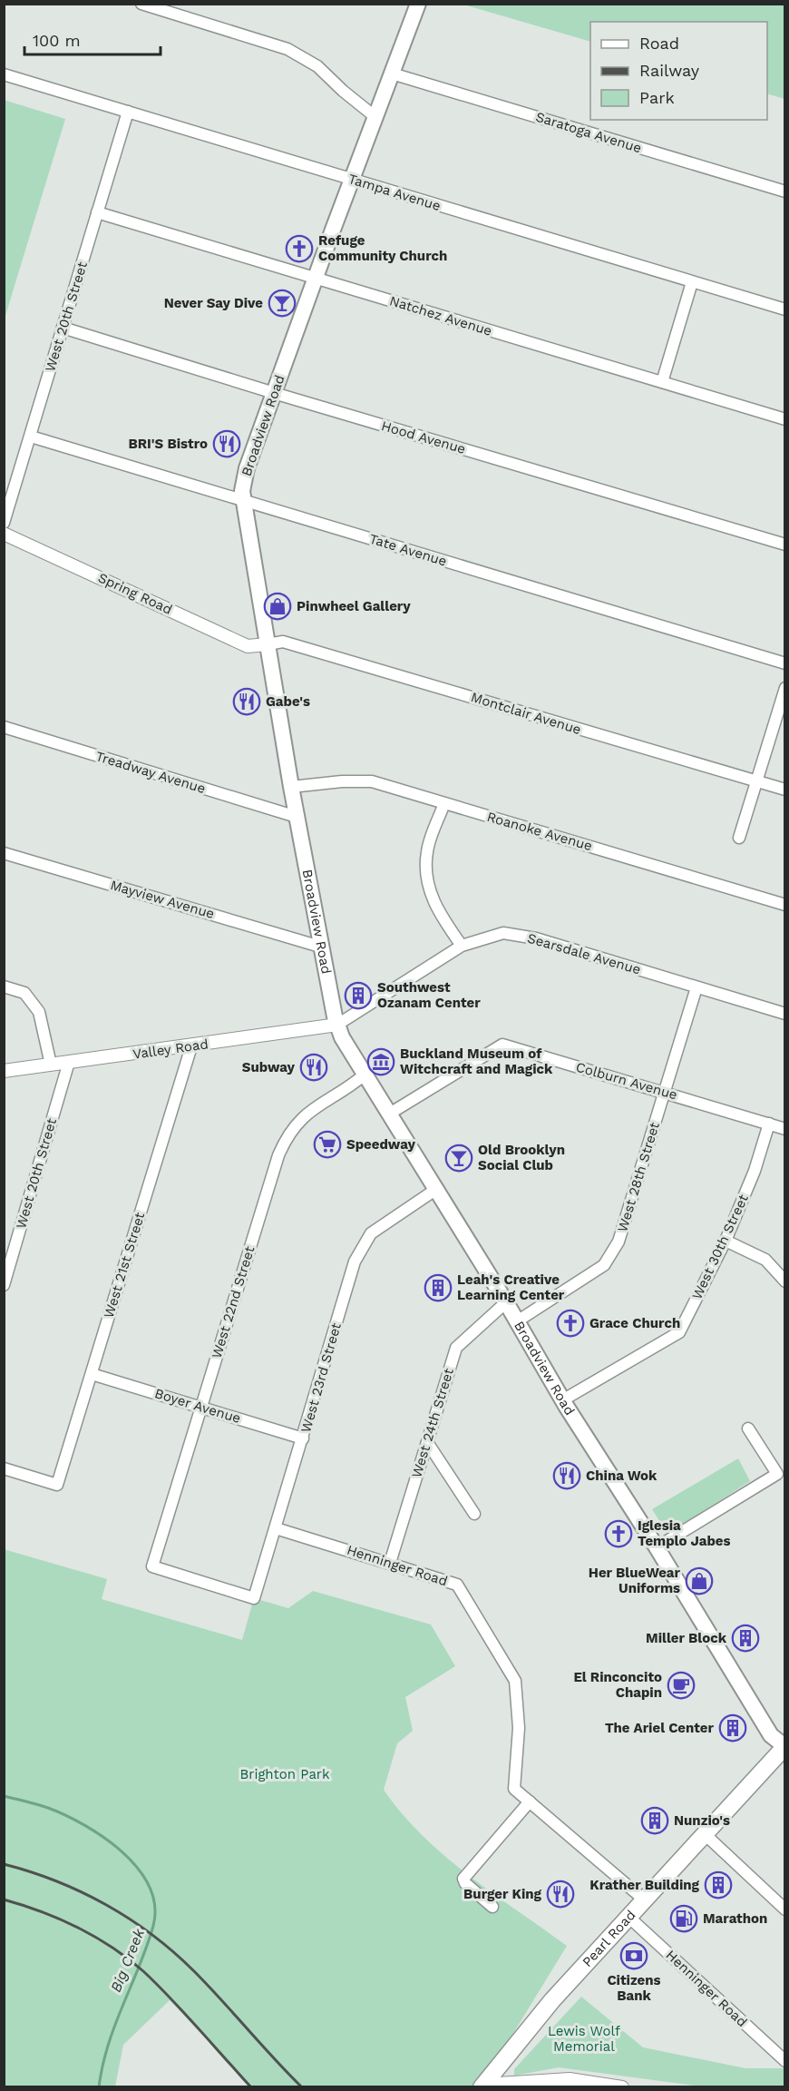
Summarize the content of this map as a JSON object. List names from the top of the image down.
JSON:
{
  "streets": {
    "main road": ["Broadview Road", "Pearl Road"],
    "street": [
      "Saratoga Avenue",
      "Tampa Avenue",
      "Natchez Avenue",
      "West 20th Street",
      "Hood Avenue",
      "Tate Avenue",
      "Spring Road",
      "Montclair Avenue",
      "Treadway Avenue",
      "Roanoke Avenue",
      "Mayview Avenue",
      "Searsdale Avenue",
      "Valley Road",
      "Colburn Avenue",
      "West 28th Street",
      "West 30th Street",
      "West 21st Street",
      "West 22nd Street",
      "West 23rd Street",
      "Boyer Avenue",
      "West 24th Street",
      "Henninger Road"
    ]
  },
  "crossings": [
    ["Saratoga Avenue", "Broadview Road"],
    ["Tampa Avenue", "West 20th Street"],
    ["Tampa Avenue", "Broadview Road"],
    ["Natchez Avenue", "West 20th Street"],
    ["Natchez Avenue", "Broadview Road"],
    ["West 20th Street", "Hood Avenue"],
    ["West 20th Street", "Tate Avenue"],
    ["West 20th Street", "Valley Road"],
    ["Broadview Road", "Hood Avenue"],
    ["Broadview Road", "Tate Avenue"],
    ["Broadview Road", "Spring Road"],
    ["Broadview Road", "Montclair Avenue"],
    ["Broadview Road", "Treadway Avenue"],
    ["Broadview Road", "Roanoke Avenue"],
    ["Broadview Road", "Mayview Avenue"],
    ["Broadview Road", "Searsdale Avenue"],
    ["Broadview Road", "Valley Road"],
    ["Broadview Road", "Colburn Avenue"],
    ["Broadview Road", "West 28th Street"],
    ["Broadview Road", "West 30th Street"],
    ["Broadview Road", "West 22nd Street"],
    ["Broadview Road", "West 23rd Street"],
    ["Broadview Road", "West 24th Street"],
    ["Broadview Road", "Pearl Road"],
    ["Spring Road", "Montclair Avenue"],
    ["Searsdale Avenue", "Valley Road"],
    ["Searsdale Avenue", "West 28th Street"],
    ["Valley Road", "West 21st Street"],
    ["Colburn Avenue", "West 28th Street"],
    ["Colburn Avenue", "West 30th Street"],
    ["West 21st Street", "Boyer Avenue"],
    ["West 22nd Street", "West 23rd Street"],
    ["West 22nd Street", "Boyer Avenue"],
    ["West 23rd Street", "Boyer Avenue"],
    ["West 23rd Street", "Henninger Road"],
    ["West 24th Street", "Henninger Road"],
    ["Henninger Road", "Pearl Road"]
  ],
  "water": ["Big Creek"],
  "parks": ["Brighton Park", "Lewis Wolf Memorial"],
  "places": {
    "church": ["Refuge Community Church", "Grace Church", "Iglesia Templo Jabes"],
    "bar": ["Never Say Dive", "Old Brooklyn Social Club"],
    "restaurant": [
      "BRI'S Bistro",
      "Gabe's",
      "Subway",
      "China Wok",
      "Burger King"
    ],
    "shop": ["Pinwheel Gallery", "Her BlueWear Uniforms"],
    "building": [
      "Southwest Ozanam Center",
      "Leah's Creative Learning Center",
      "Miller Block",
      "The Ariel Center",
      "Nunzio's",
      "Krather Building"
    ],
    "museum": ["Buckland Museum of Witchcraft and Magick"],
    "supermarket": ["Speedway"],
    "cafe": ["El Rinconcito Chapin"],
    "fuel station": ["Marathon"],
    "bank": ["Citizens Bank"]
  },
  "legend": ["Road", "Railway", "Park"],
  "scale_bar": "100 m"
}
